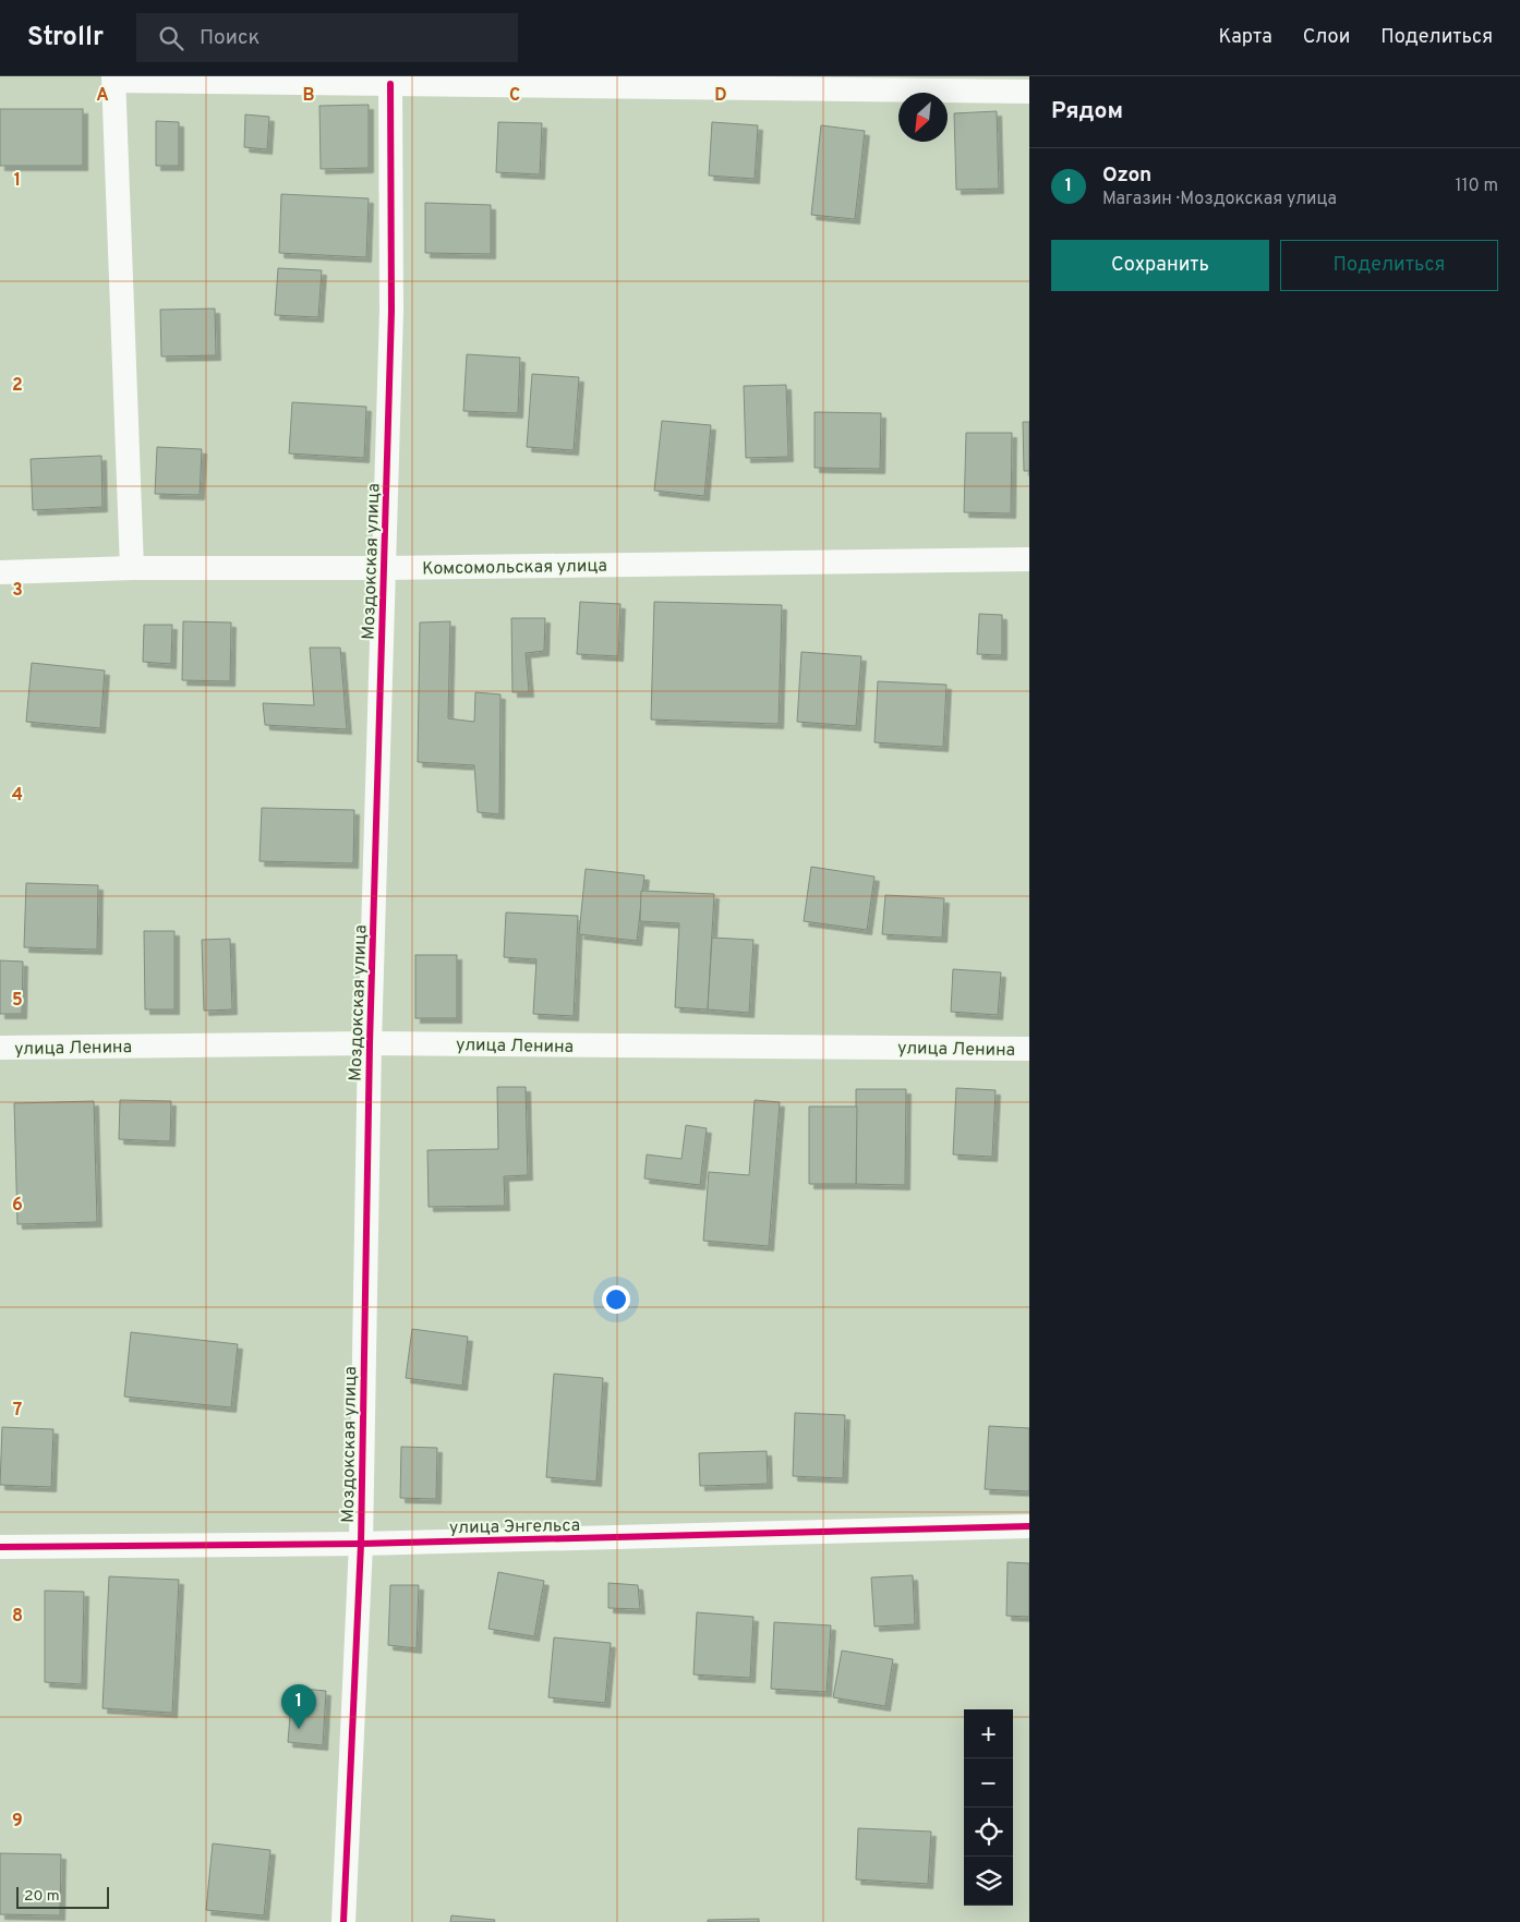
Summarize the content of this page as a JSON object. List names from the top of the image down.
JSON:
{
  "streets": {
    "street": [
      "Моздокская улица",
      "Комсомольская улица",
      "улица Ленина",
      "улица Энгельса"
    ]
  },
  "crossings": [
    ["Моздокская улица", "Комсомольская улица"],
    ["Моздокская улица", "улица Ленина"],
    ["Моздокская улица", "улица Энгельса"]
  ],
  "scale_bar": "20 m",
  "north": "bottom left",
  "page": {
    "header": "Strollr",
    "search": "Поиск",
    "nav": ["Карта", "Слои", "Поделиться"],
    "heading": "Рядом",
    "list": [
      {
        "mark": "1",
        "name": "Ozon",
        "note": "Магазин · Моздокская улица",
        "value": "110 m"
      }
    ],
    "buttons": ["Сохранить", "Поделиться"],
    "pins": "1",
    "map_buttons": ["+", "−"],
    "scale": "20 m"
  },
  "grid": {
    "columns": [
      "A",
      "B",
      "C",
      "D"
    ],
    "rows": [
      "1",
      "2",
      "3",
      "4",
      "5",
      "6",
      "7",
      "8",
      "9"
    ]
  }
}
